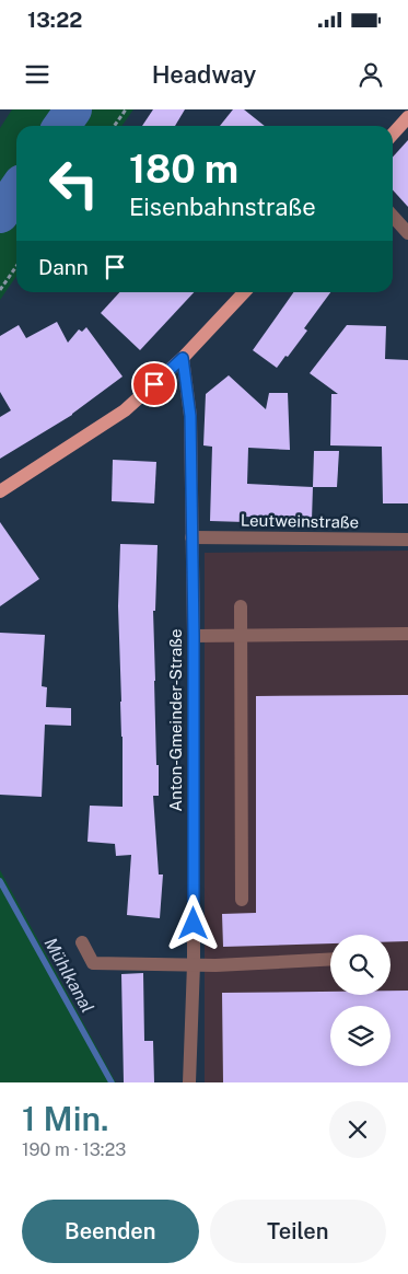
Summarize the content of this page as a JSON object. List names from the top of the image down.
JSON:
{
  "streets": {
    "street": ["Leutweinstraße", "Anton-Gmeinder-Straße"]
  },
  "crossings": [
    ["Leutweinstraße", "Anton-Gmeinder-Straße"]
  ],
  "water": ["Mühlkanal"],
  "page": {
    "status": "13:22",
    "header": "Headway",
    "turn": ["180 m", "Eisenbahnstraße"],
    "then": "Dann",
    "heading": ["1 Min.", "190 m · 13:23"],
    "buttons": ["Beenden", "Teilen"]
  }
}
